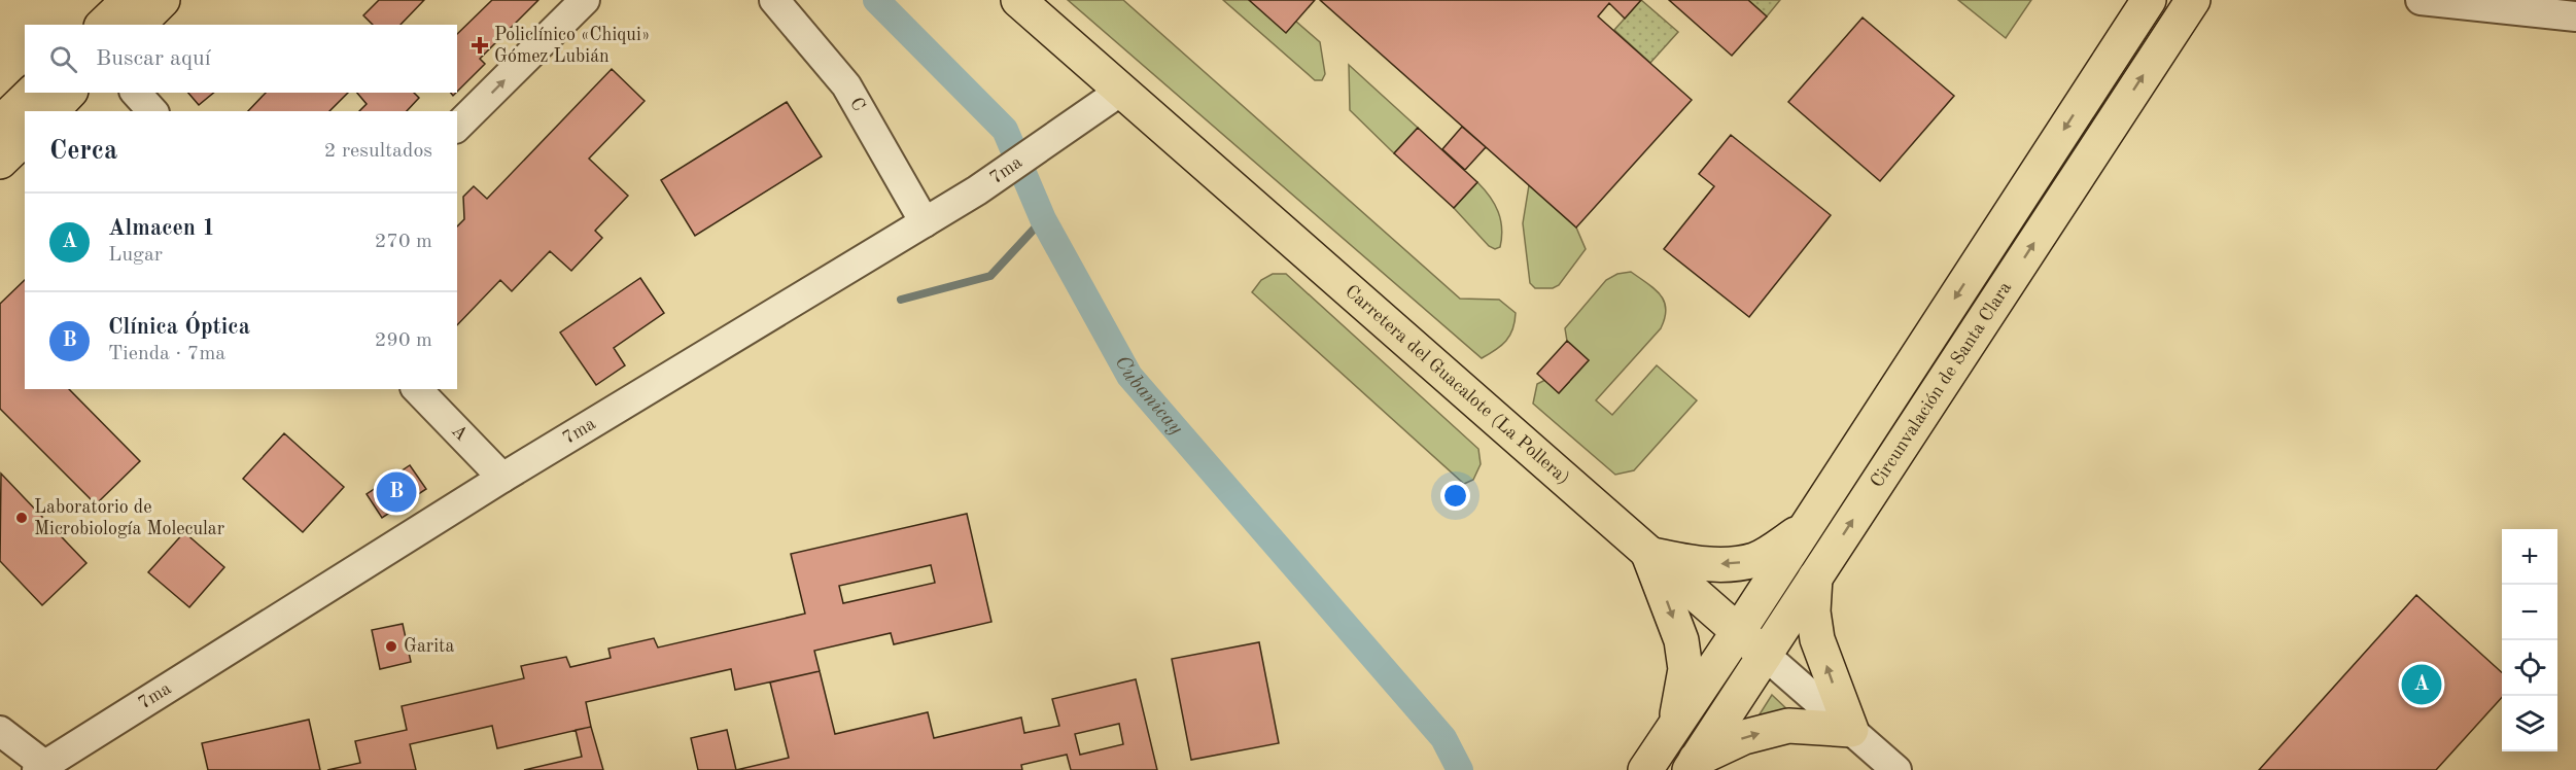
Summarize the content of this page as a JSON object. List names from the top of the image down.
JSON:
{
  "streets": {
    "main road": ["Carretera del Guacalote (La Pollera)", "Circunvalación de Santa Clara"],
    "street": ["C", "7ma", "A"]
  },
  "crossings": [
    ["C", "7ma"],
    ["7ma", "Carretera del Guacalote (La Pollera)"],
    ["7ma", "A"],
    ["Carretera del Guacalote (La Pollera)", "Circunvalación de Santa Clara"]
  ],
  "water": ["Cubanicay"],
  "places": {
    "health": ["Policlínico «Chiqui» Gómez Lubián"],
    "other": ["Laboratorio de Microbiología Molecular", "Garita"]
  },
  "page": {
    "search": "Buscar aquí",
    "heading": ["Cerca", "2 resultados"],
    "list": [
      {
        "mark": "A",
        "name": "Almacen 1",
        "note": "Lugar",
        "value": "270 m"
      },
      {
        "mark": "B",
        "name": "Clínica Óptica",
        "note": "Tienda · 7ma",
        "value": "290 m"
      }
    ],
    "pins": ["B", "A"],
    "map_buttons": ["+", "−"]
  }
}
